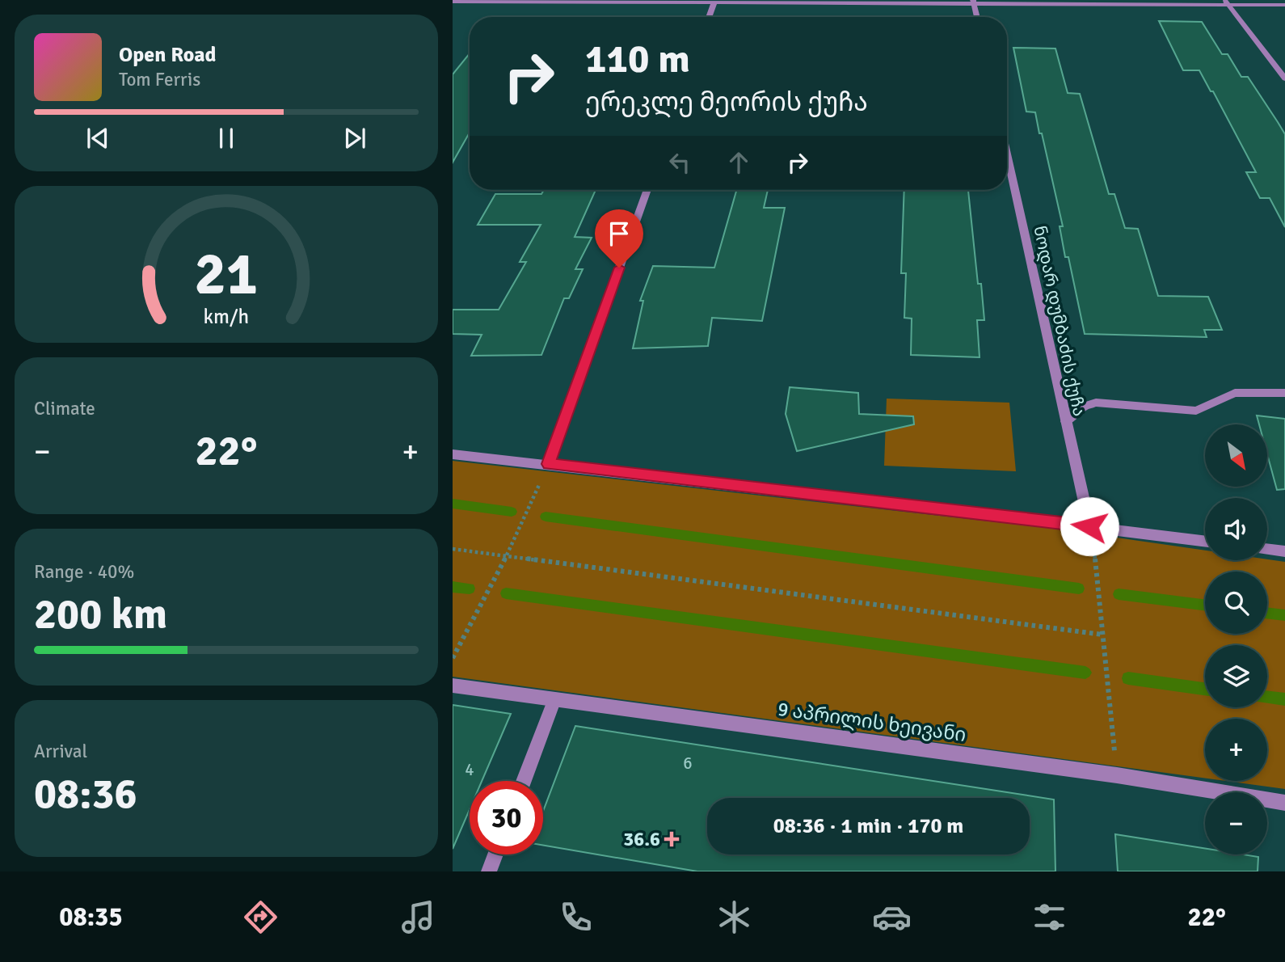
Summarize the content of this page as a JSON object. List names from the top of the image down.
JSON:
{
  "streets": {
    "street": ["ნოდარ დუმბაძის ქუჩა", "9 აპრილის ხეივანი"]
  },
  "places": {
    "health": ["36.6"]
  },
  "house_numbers": ["6", "4"],
  "north": "bottom right",
  "page": {
    "turn": ["110 m", "ერეკლე მეორის ქუჩა"],
    "song": ["Open Road", "Tom Ferris"],
    "tile": [
      "Climate",
      ["Range · 40%", "200 km"],
      ["Arrival", "08:36"]
    ],
    "map_buttons": ["+", "−"],
    "heat": ["−", "22°", "+"],
    "limit": "30",
    "trip": "08:36 · 1 min · 170 m",
    "tabs": ["08:35", "22°"],
    "gauge": ["21", "km/h"]
  }
}
